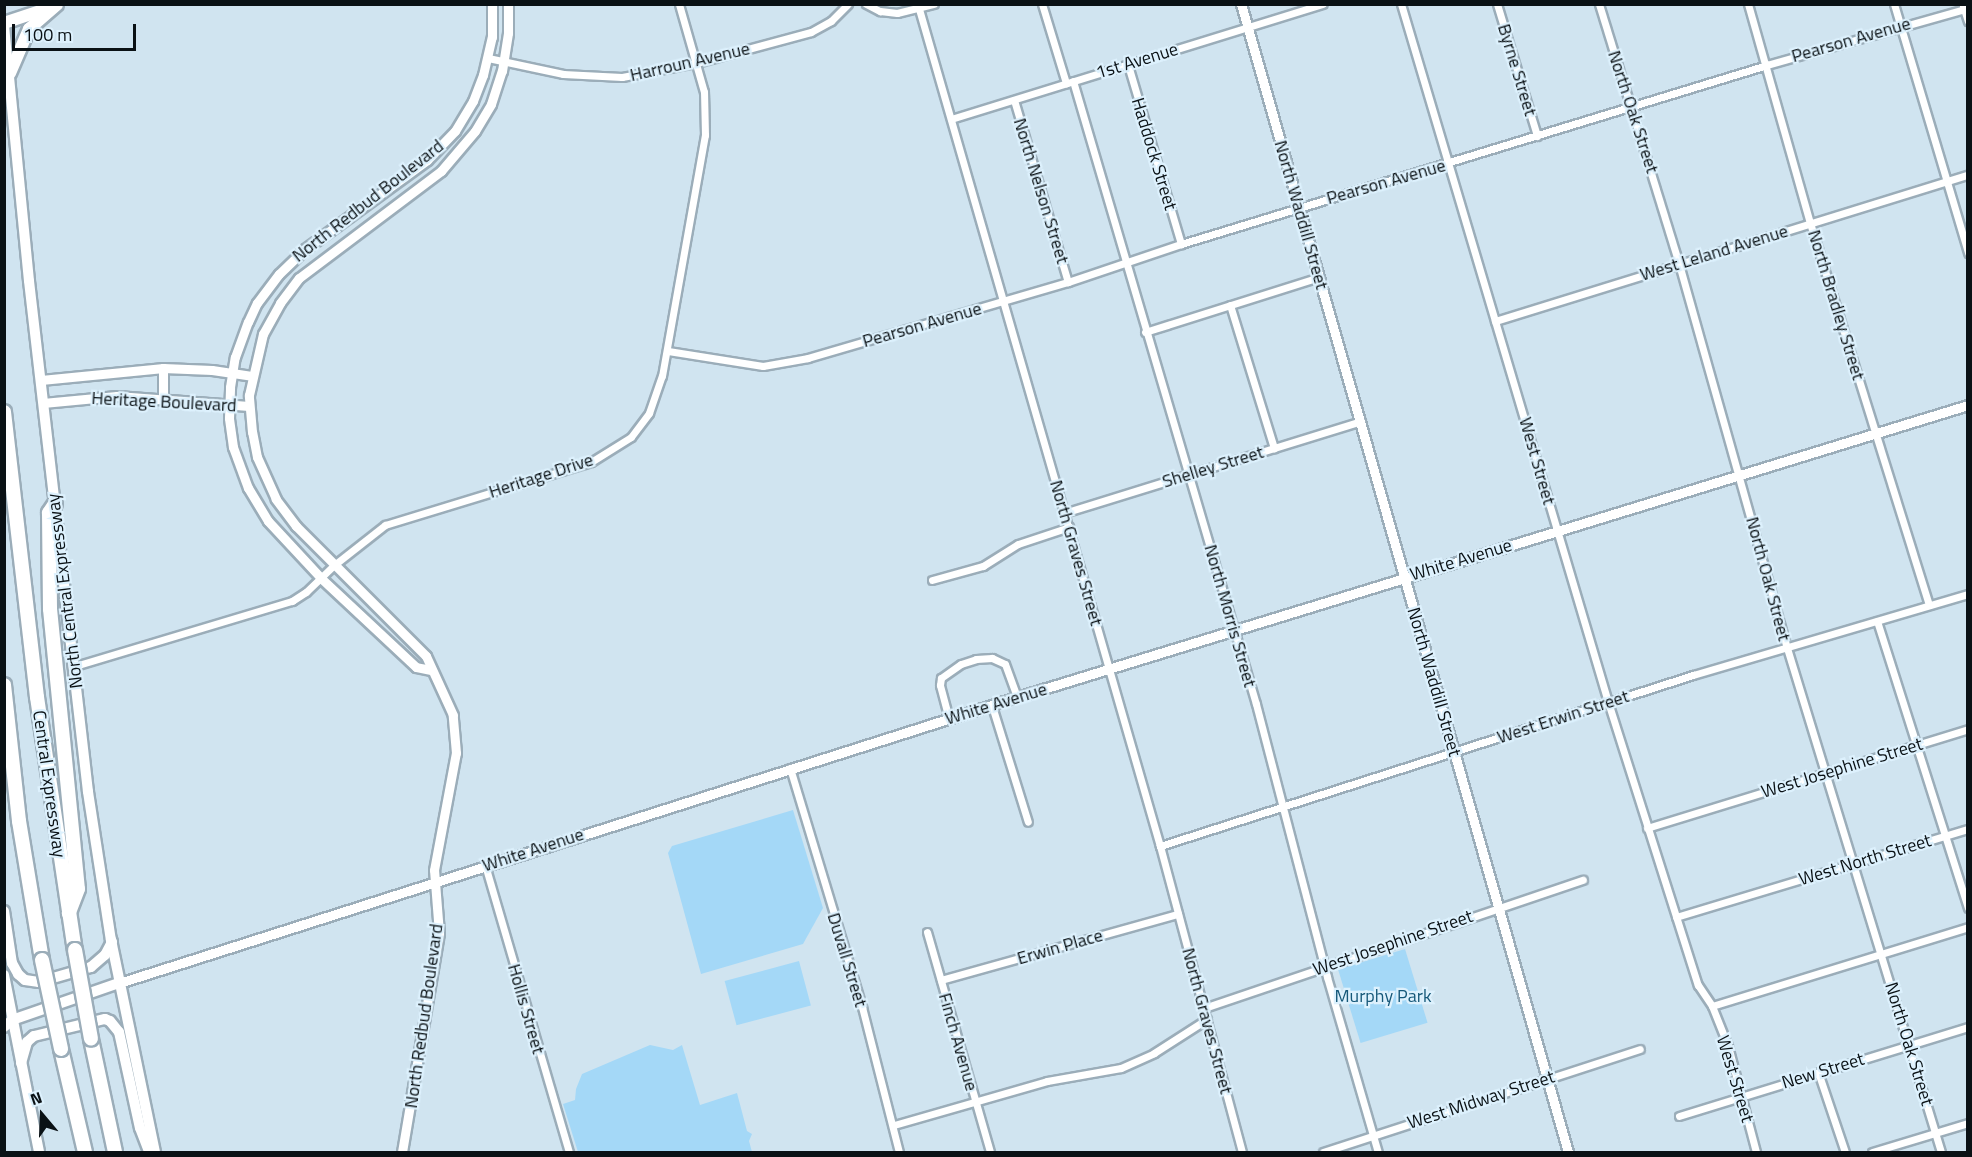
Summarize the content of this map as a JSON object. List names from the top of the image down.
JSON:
{
  "streets": {
    "highway": ["Central Expressway"],
    "main road": ["North Central Expressway"],
    "street": [
      "Pearson Avenue",
      "1st Avenue",
      "Harroun Avenue",
      "Byrne Street",
      "North Oak Street",
      "Haddock Street",
      "North Nelson Street",
      "North Redbud Boulevard",
      "North Waddill Street",
      "West Leland Avenue",
      "North Bradley Street",
      "Heritage Boulevard",
      "West Street",
      "Shelley Street",
      "Heritage Drive",
      "North Graves Street",
      "White Avenue",
      "North Morris Street",
      "West Erwin Street",
      "West Josephine Street",
      "West North Street",
      "Erwin Place",
      "Duvall Street",
      "Hollis Street",
      "Finch Avenue",
      "New Street",
      "West Midway Street"
    ]
  },
  "crossings": [
    ["Pearson Avenue", "Byrne Street"],
    ["Pearson Avenue", "North Oak Street"],
    ["Pearson Avenue", "Haddock Street"],
    ["Pearson Avenue", "North Nelson Street"],
    ["Pearson Avenue", "North Waddill Street"],
    ["Pearson Avenue", "North Bradley Street"],
    ["Pearson Avenue", "West Street"],
    ["Pearson Avenue", "Heritage Drive"],
    ["Pearson Avenue", "North Graves Street"],
    ["Pearson Avenue", "North Morris Street"],
    ["1st Avenue", "Haddock Street"],
    ["1st Avenue", "North Nelson Street"],
    ["1st Avenue", "North Waddill Street"],
    ["1st Avenue", "North Graves Street"],
    ["1st Avenue", "North Morris Street"],
    ["Harroun Avenue", "North Redbud Boulevard"],
    ["Harroun Avenue", "Heritage Drive"],
    ["North Oak Street", "West Leland Avenue"],
    ["North Oak Street", "White Avenue"],
    ["North Oak Street", "West Erwin Street"],
    ["North Oak Street", "West Josephine Street"],
    ["North Oak Street", "West North Street"],
    ["North Oak Street", "New Street"],
    ["North Redbud Boulevard", "Heritage Boulevard"],
    ["North Redbud Boulevard", "Heritage Drive"],
    ["North Redbud Boulevard", "White Avenue"],
    ["North Waddill Street", "Shelley Street"],
    ["North Waddill Street", "White Avenue"],
    ["North Waddill Street", "West Erwin Street"],
    ["North Waddill Street", "West Josephine Street"],
    ["North Waddill Street", "West Midway Street"],
    ["West Leland Avenue", "North Bradley Street"],
    ["West Leland Avenue", "West Street"],
    ["North Bradley Street", "White Avenue"],
    ["North Bradley Street", "West Erwin Street"],
    ["Heritage Boulevard", "North Central Expressway"],
    ["West Street", "White Avenue"],
    ["West Street", "West Erwin Street"],
    ["West Street", "West Josephine Street"],
    ["West Street", "West North Street"],
    ["West Street", "New Street"],
    ["Shelley Street", "North Graves Street"],
    ["Shelley Street", "North Morris Street"],
    ["Heritage Drive", "North Central Expressway"],
    ["North Graves Street", "White Avenue"],
    ["North Graves Street", "West Erwin Street"],
    ["North Graves Street", "West Josephine Street"],
    ["North Graves Street", "Erwin Place"],
    ["White Avenue", "North Central Expressway"],
    ["White Avenue", "North Morris Street"],
    ["White Avenue", "Duvall Street"],
    ["White Avenue", "Hollis Street"],
    ["North Morris Street", "West Erwin Street"],
    ["North Morris Street", "West Josephine Street"],
    ["North Morris Street", "West Midway Street"],
    ["Erwin Place", "Finch Avenue"]
  ],
  "parks": ["Murphy Park"],
  "scale_bar": "100 m",
  "north": "top"
}
